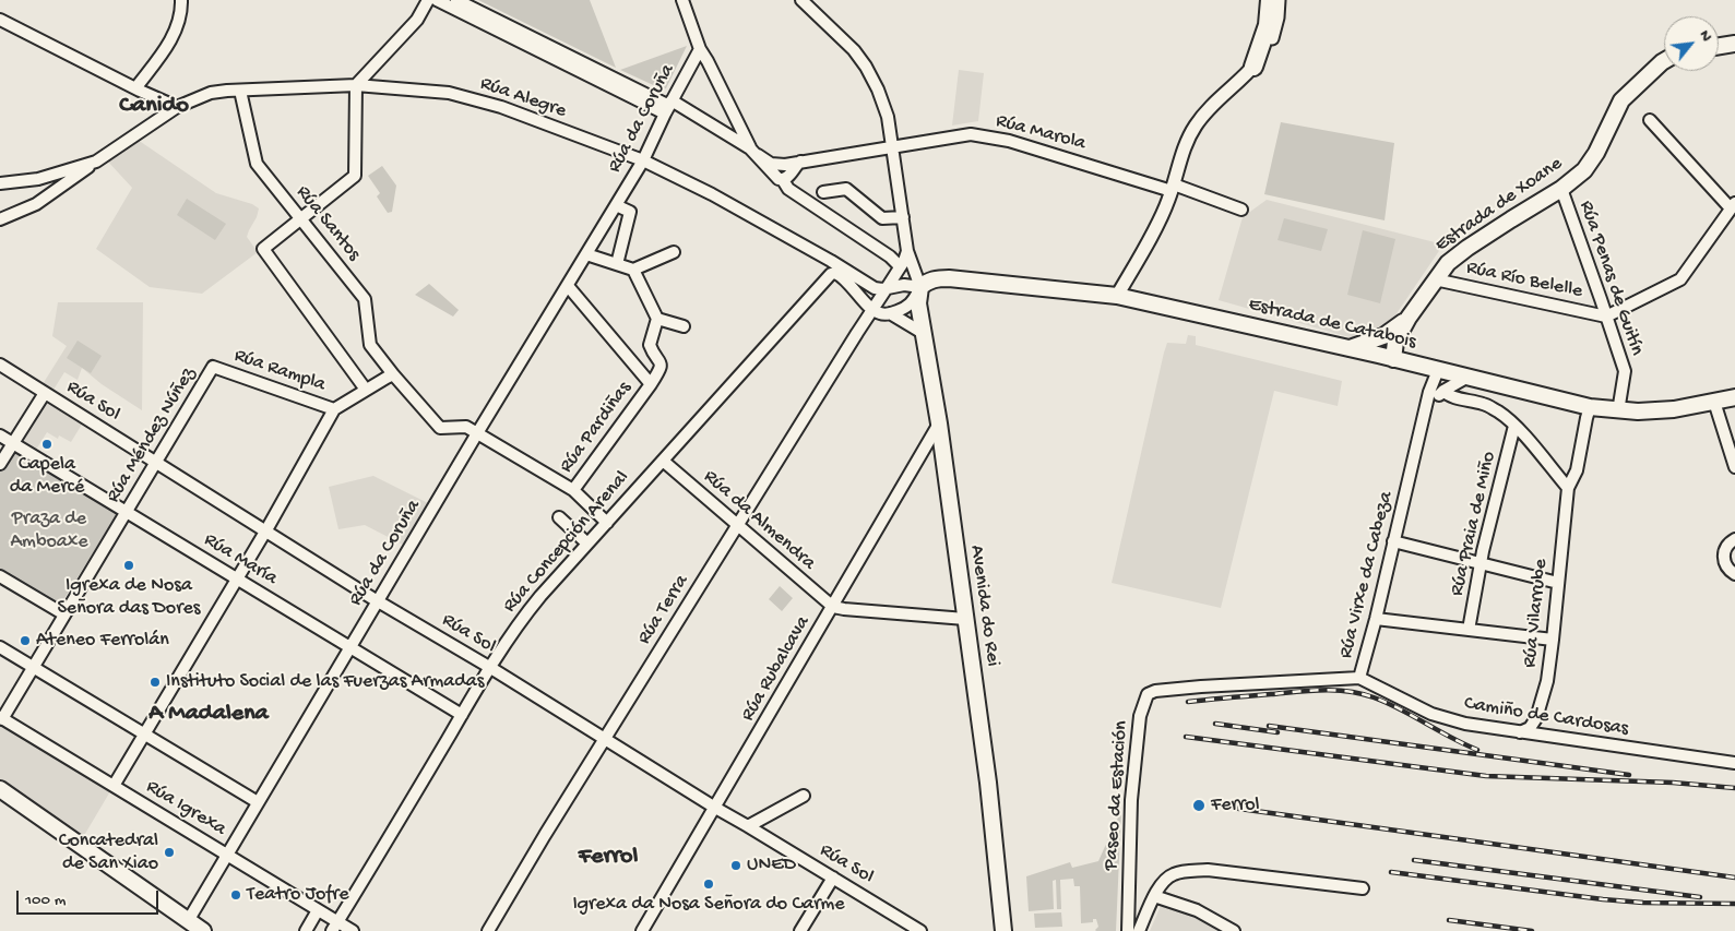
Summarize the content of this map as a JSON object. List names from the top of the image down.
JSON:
{
  "streets": {
    "main road": ["Estrada de Xoane", "Estrada de Catabois", "Avenida do Rei"],
    "street": [
      "Rúa Alegre",
      "Rúa da Coruña",
      "Rúa Marola",
      "Rúa Santos",
      "Rúa Penas de Guitín",
      "Rúa Río Belelle",
      "Rúa Rampla",
      "Rúa Sol",
      "Rúa Pardiñas",
      "Rúa Méndez Núñez",
      "Rúa da Almendra",
      "Rúa Praia de Miño",
      "Rúa Concepción Arenal",
      "Rúa María",
      "Rúa Virxe da Cabeza",
      "Rúa Terra",
      "Rúa Vilarrube",
      "Rúa Rubalcava",
      "Camiño de Cardosas",
      "Paseo da Estación",
      "Rúa Igrexa"
    ]
  },
  "crossings": [
    ["Rúa Alegre", "Rúa da Coruña"],
    ["Rúa Alegre", "Rúa Santos"],
    ["Rúa Alegre", "Rúa Terra"],
    ["Rúa da Coruña", "Rúa Santos"],
    ["Rúa da Coruña", "Rúa Sol"],
    ["Rúa da Coruña", "Rúa Pardiñas"],
    ["Rúa da Coruña", "Rúa María"],
    ["Rúa da Coruña", "Rúa Igrexa"],
    ["Estrada de Xoane", "Rúa Penas de Guitín"],
    ["Estrada de Xoane", "Rúa Río Belelle"],
    ["Rúa Penas de Guitín", "Rúa Río Belelle"],
    ["Rúa Penas de Guitín", "Estrada de Catabois"],
    ["Estrada de Catabois", "Rúa Virxe da Cabeza"],
    ["Estrada de Catabois", "Avenida do Rei"],
    ["Estrada de Catabois", "Rúa Vilarrube"],
    ["Rúa Rampla", "Rúa Méndez Núñez"],
    ["Rúa Sol", "Rúa Méndez Núñez"],
    ["Rúa Sol", "Rúa Concepción Arenal"],
    ["Rúa Sol", "Rúa Terra"],
    ["Rúa Sol", "Rúa Rubalcava"],
    ["Rúa Méndez Núñez", "Rúa María"],
    ["Rúa Méndez Núñez", "Rúa Igrexa"],
    ["Rúa da Almendra", "Rúa Concepción Arenal"],
    ["Rúa da Almendra", "Rúa Terra"],
    ["Rúa da Almendra", "Rúa Rubalcava"],
    ["Rúa Concepción Arenal", "Rúa María"],
    ["Rúa Concepción Arenal", "Rúa Igrexa"],
    ["Rúa Virxe da Cabeza", "Camiño de Cardosas"],
    ["Rúa Virxe da Cabeza", "Paseo da Estación"],
    ["Avenida do Rei", "Rúa Rubalcava"],
    ["Rúa Vilarrube", "Camiño de Cardosas"]
  ],
  "districts": ["Canido", "A Madalena", "Ferrol"],
  "parks": ["Praza de Amboaxe"],
  "places": [
    "Capela da Mercé",
    "Igrexa de Nosa Señora das Dores",
    "Ateneo Ferrolán",
    "Instituto Social de las Fuerzas Armadas",
    "Ferrol",
    "Concatedral de San Xiao",
    "UNED",
    "Igrexa da Nosa Señora do Carme",
    "Teatro Jofre"
  ],
  "scale_bar": "100 m",
  "north": "top right"
}
